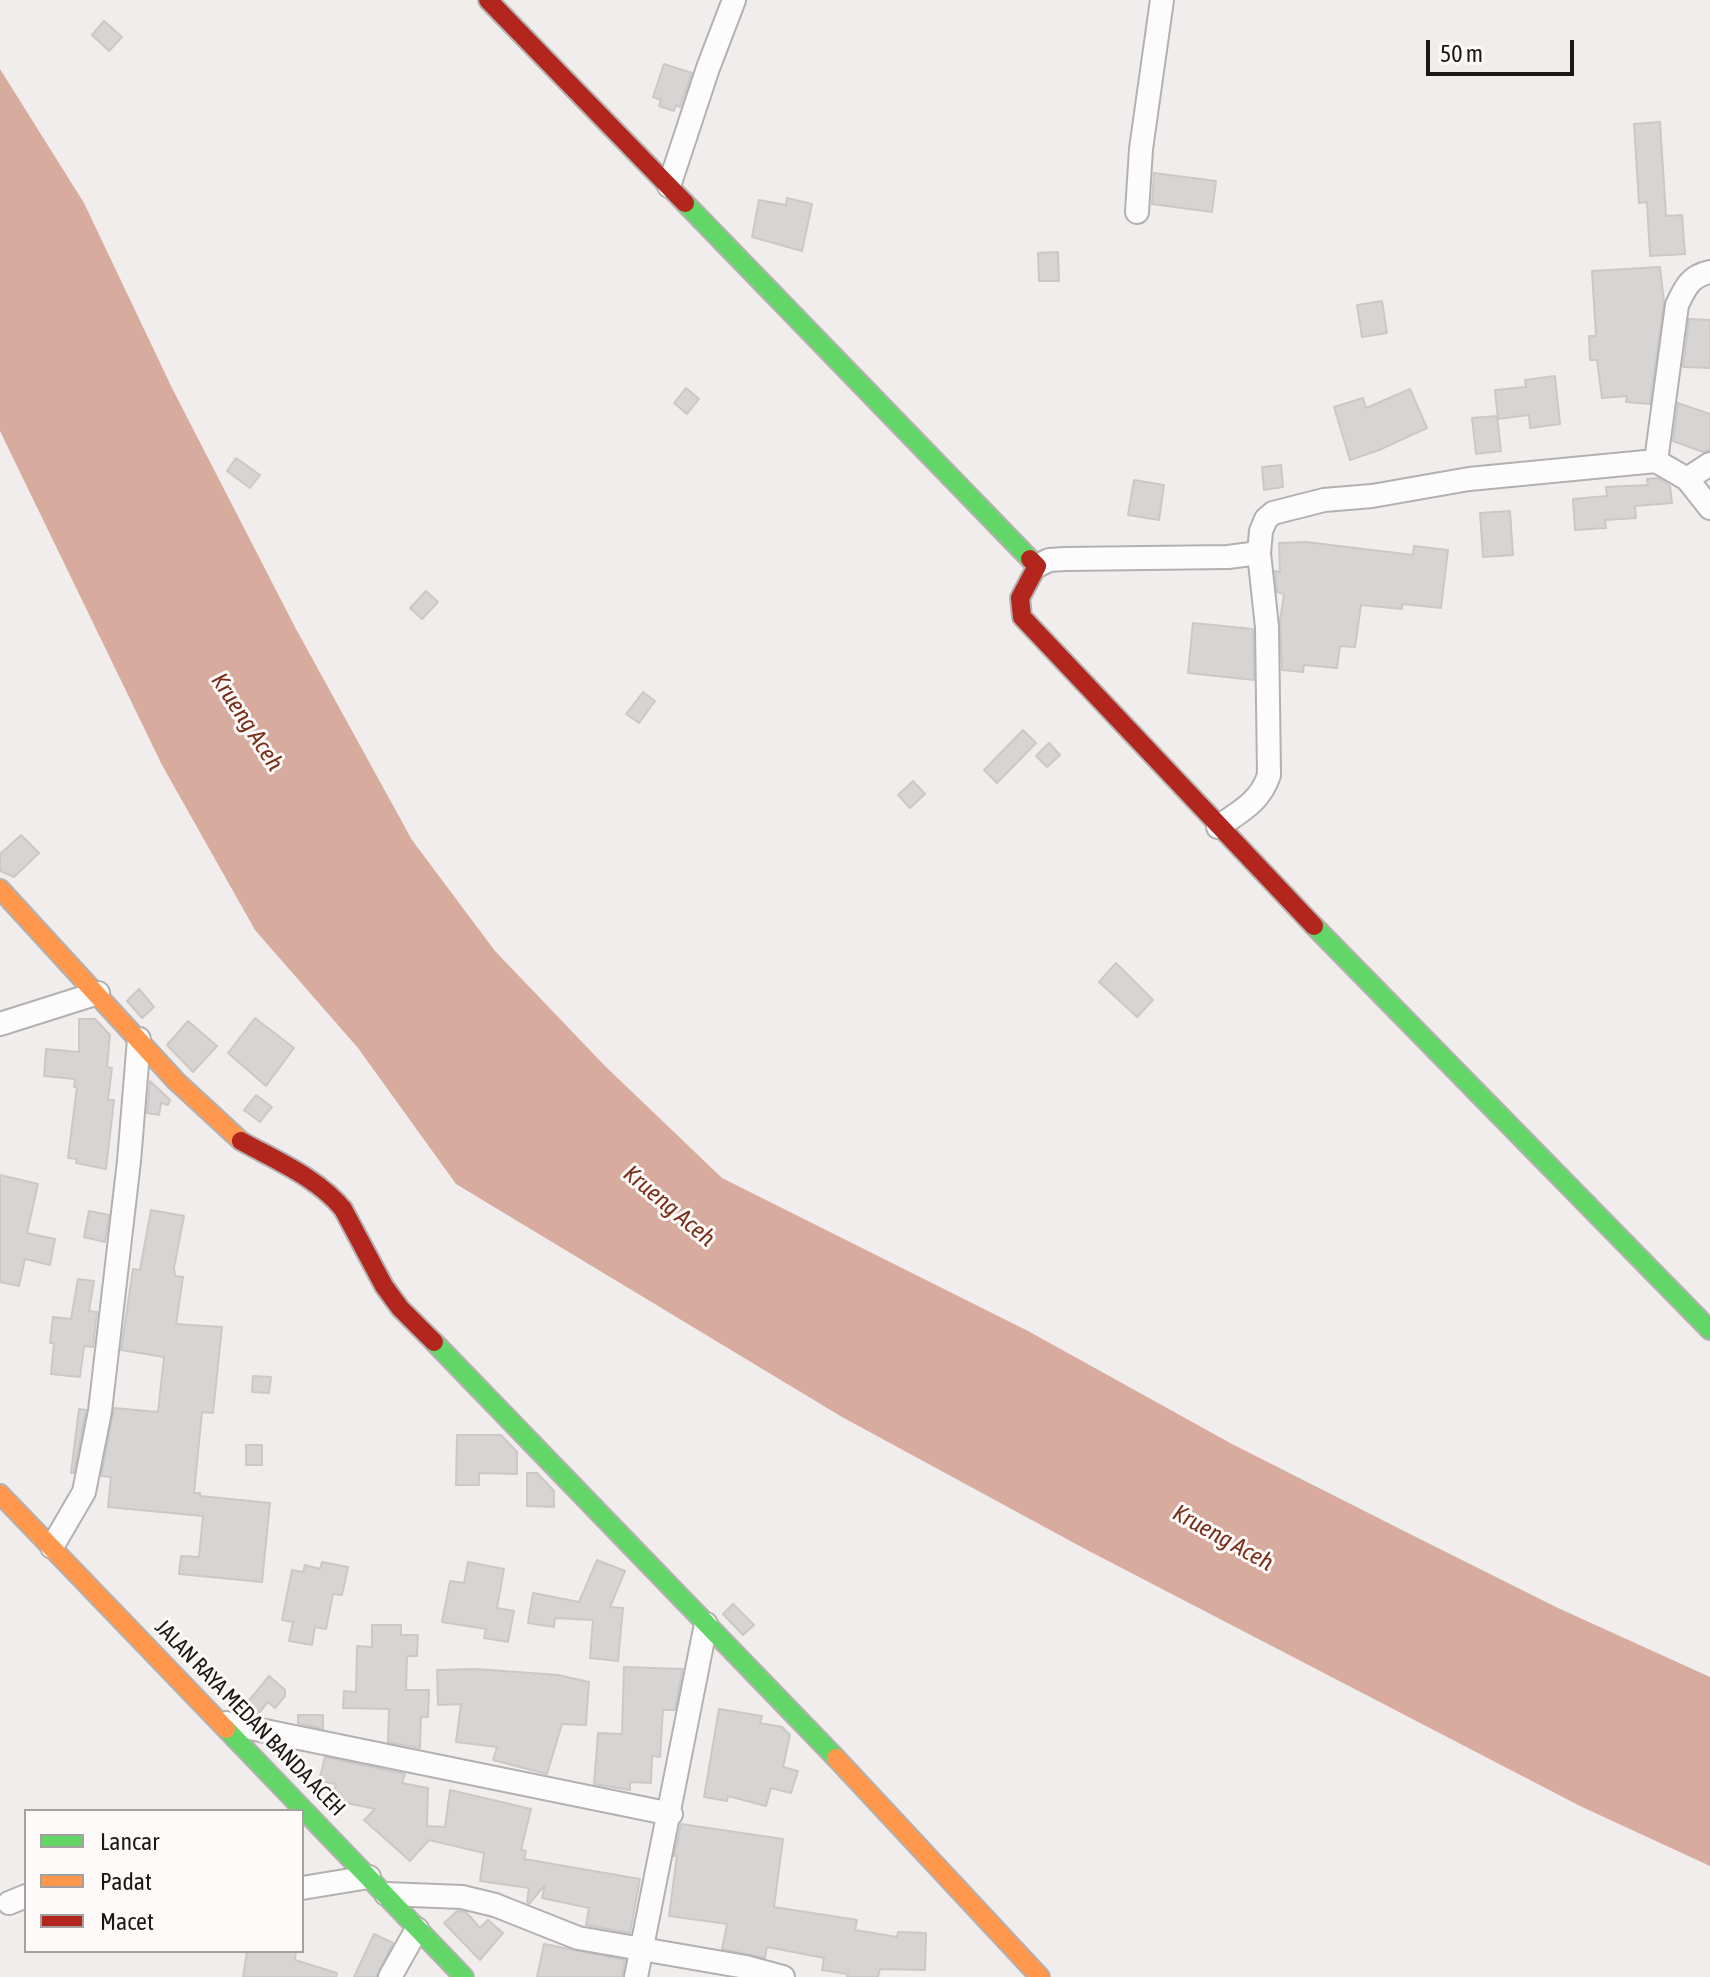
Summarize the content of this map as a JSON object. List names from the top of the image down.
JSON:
{
  "streets": {
    "main road": ["JALAN RAYA MEDAN BANDA ACEH"]
  },
  "water": ["Krueng Aceh"],
  "legend": ["Lancar", "Padat", "Macet"],
  "scale_bar": "50 m"
}
